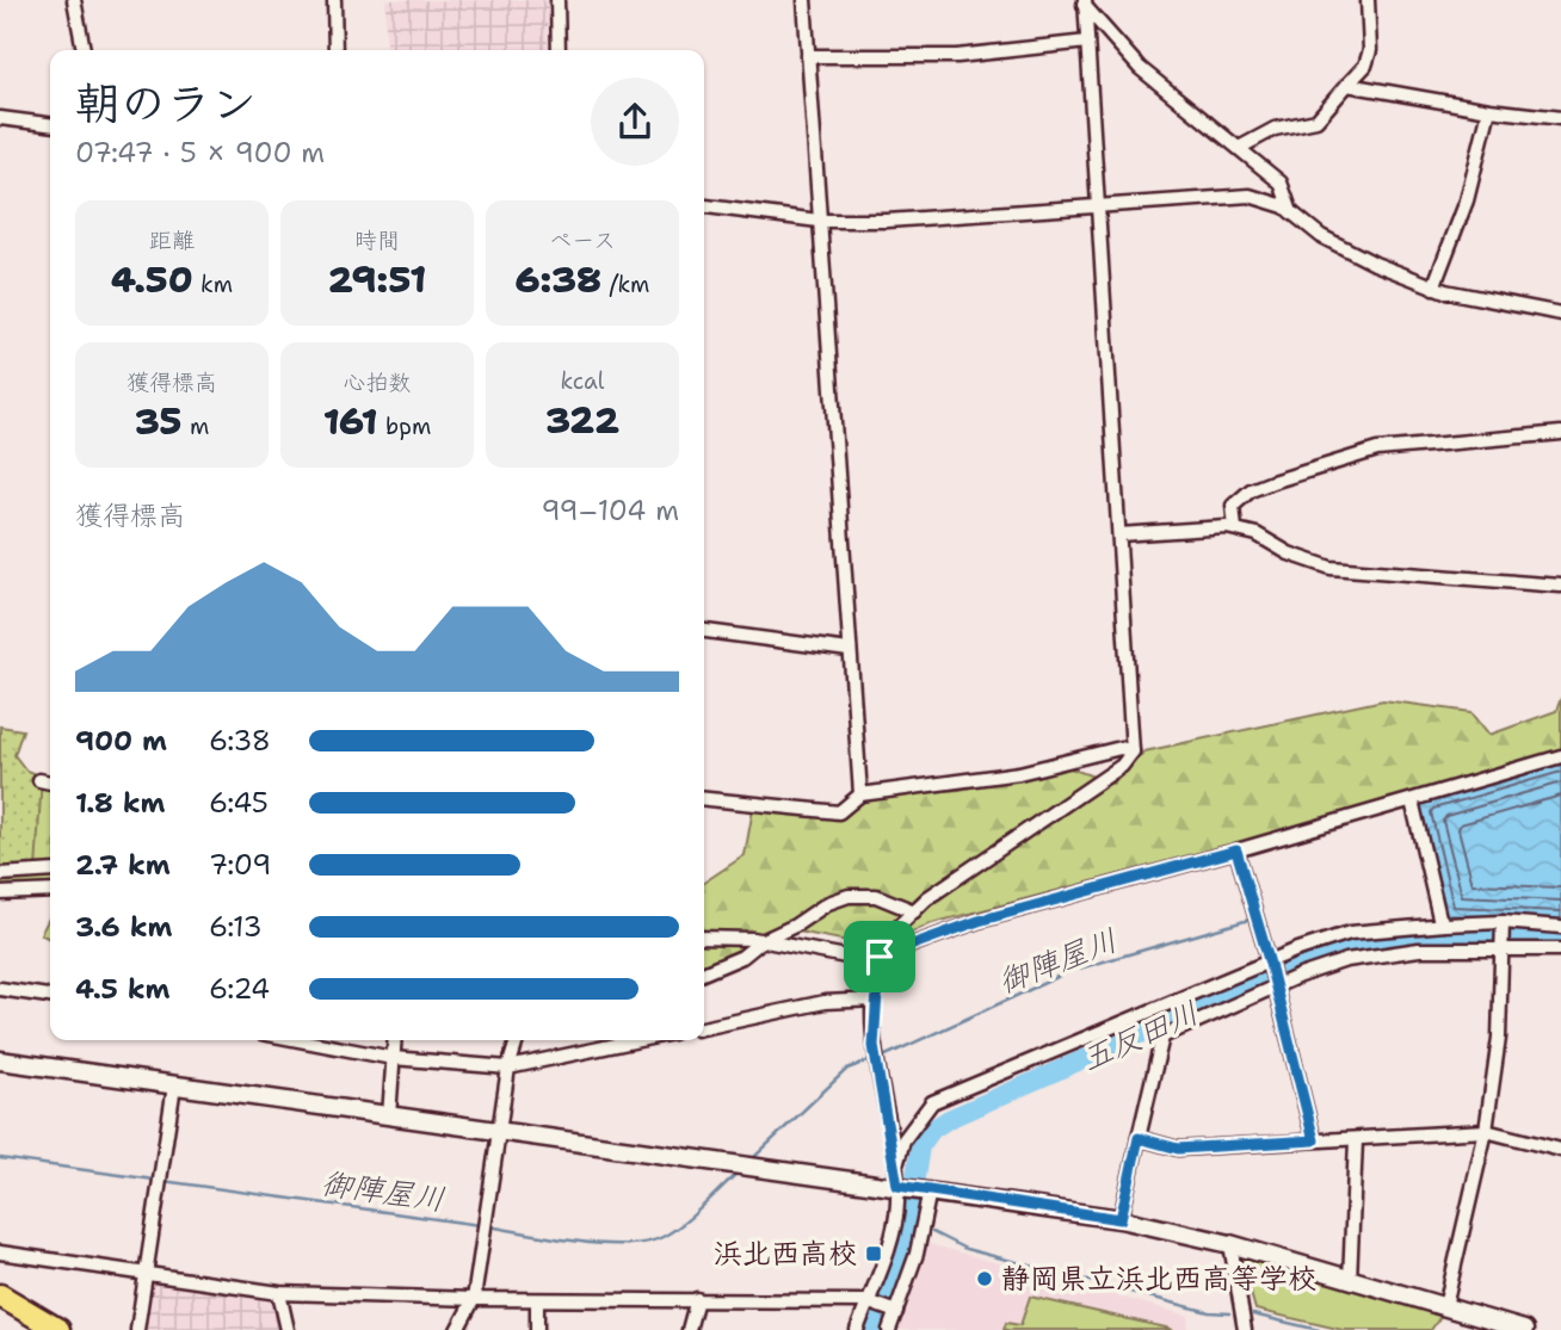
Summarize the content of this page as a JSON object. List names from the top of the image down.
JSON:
{
  "water": ["御陣屋川", "五反田川"],
  "places": {
    "transit": ["浜北西高校"],
    "other": ["静岡県立浜北西高等学校"]
  },
  "page": {
    "heading": ["朝のラン", "07:47 · 5 × 900 m"],
    "stats": [
      ["距離", "4.50 km"],
      ["時間", "29:51"],
      ["ペース", "6:38 /km"],
      ["獲得標高", "35 m"],
      ["心拍数", "161 bpm"],
      ["kcal", "322"]
    ],
    "chart": ["獲得標高", "99–104 m"],
    "list": [
      {
        "name": "900 m",
        "note": "6:38"
      },
      {
        "name": "1.8 km",
        "note": "6:45"
      },
      {
        "name": "2.7 km",
        "note": "7:09"
      },
      {
        "name": "3.6 km",
        "note": "6:13"
      },
      {
        "name": "4.5 km",
        "note": "6:24"
      }
    ]
  }
}
